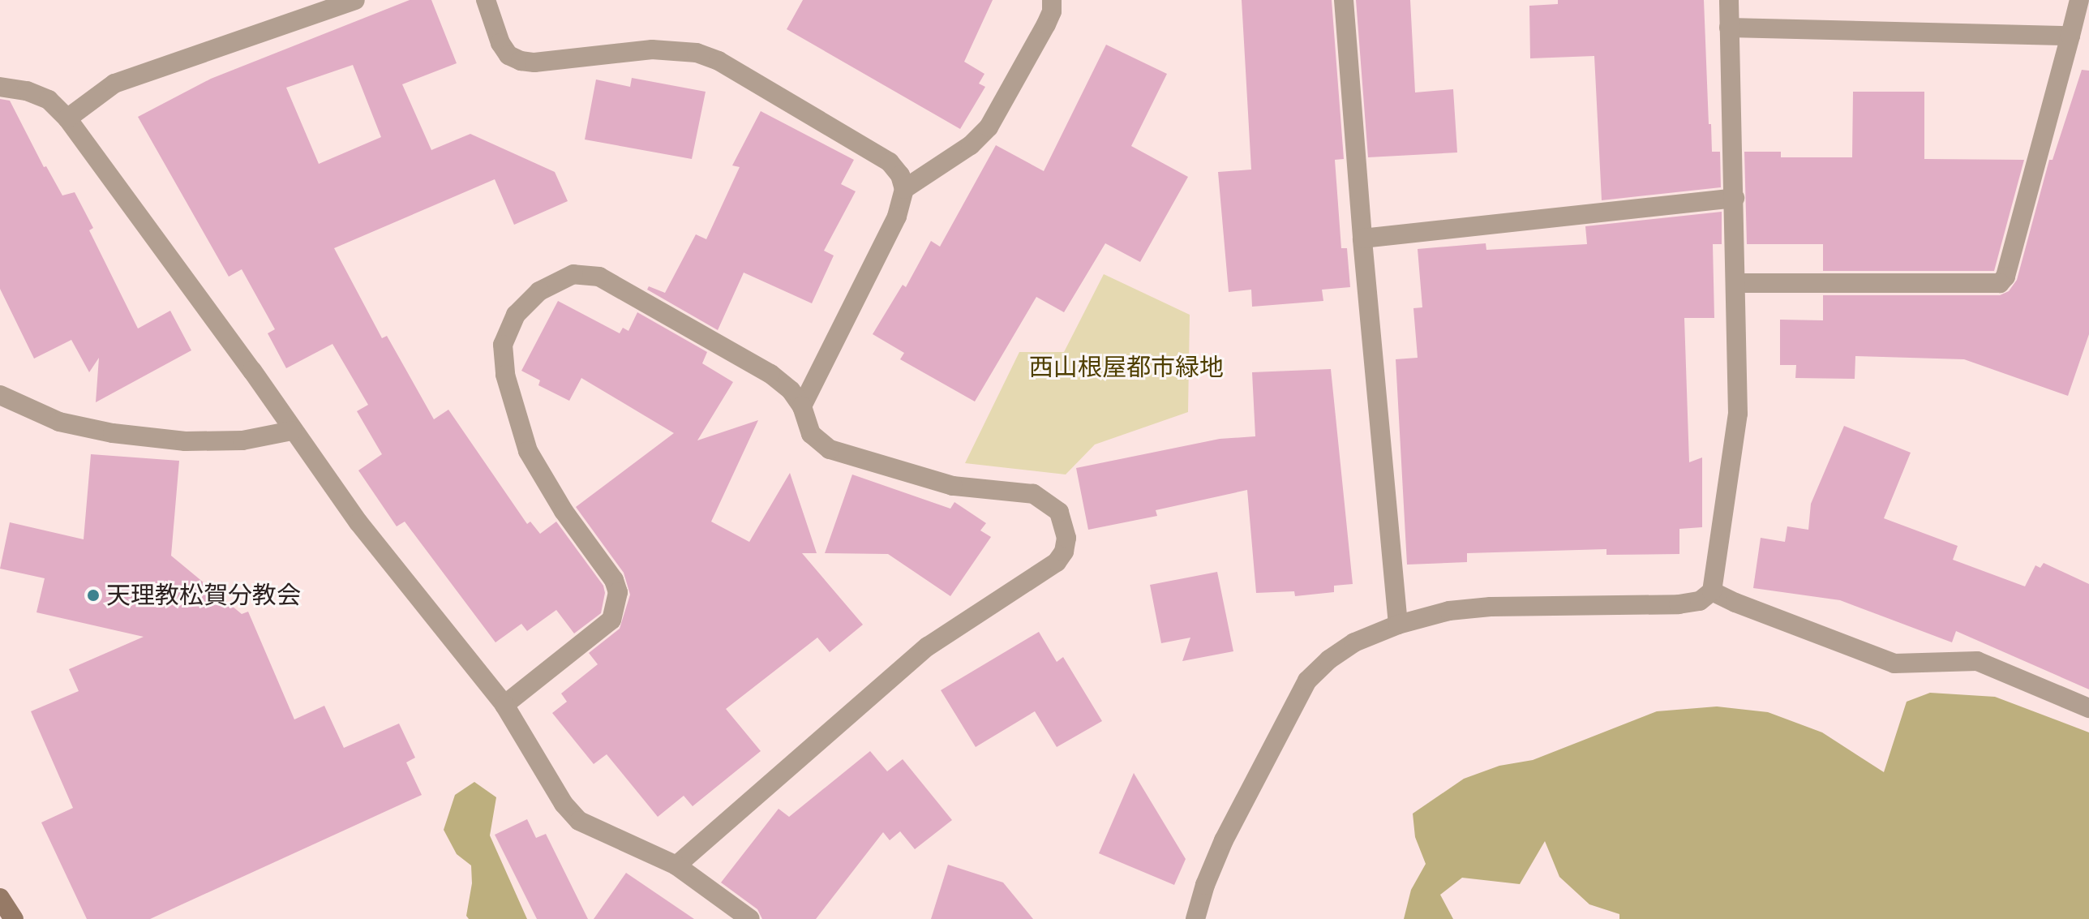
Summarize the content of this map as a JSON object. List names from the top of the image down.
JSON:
{
  "parks": ["西山根屋都市緑地"],
  "places": ["天理教松賀分教会"]
}
